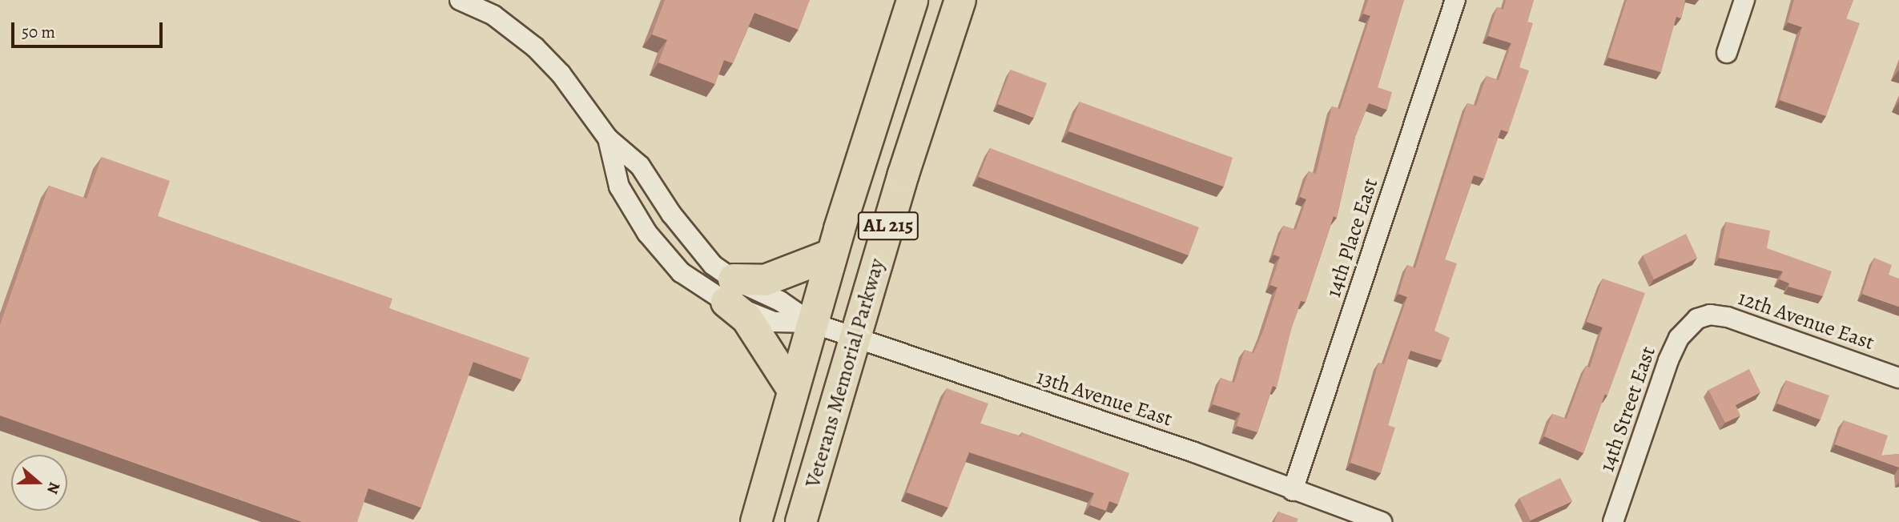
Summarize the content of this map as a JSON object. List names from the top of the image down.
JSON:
{
  "streets": {
    "main road": ["AL 215", "Veterans Memorial Parkway"],
    "street": [
      "14th Place East",
      "12th Avenue East",
      "13th Avenue East",
      "14th Street East"
    ]
  },
  "crossings": [
    ["AL 215", "13th Avenue East"],
    ["14th Place East", "13th Avenue East"],
    ["12th Avenue East", "14th Street East"],
    ["Veterans Memorial Parkway", "13th Avenue East"]
  ],
  "scale_bar": "50 m",
  "north": "right"
}
